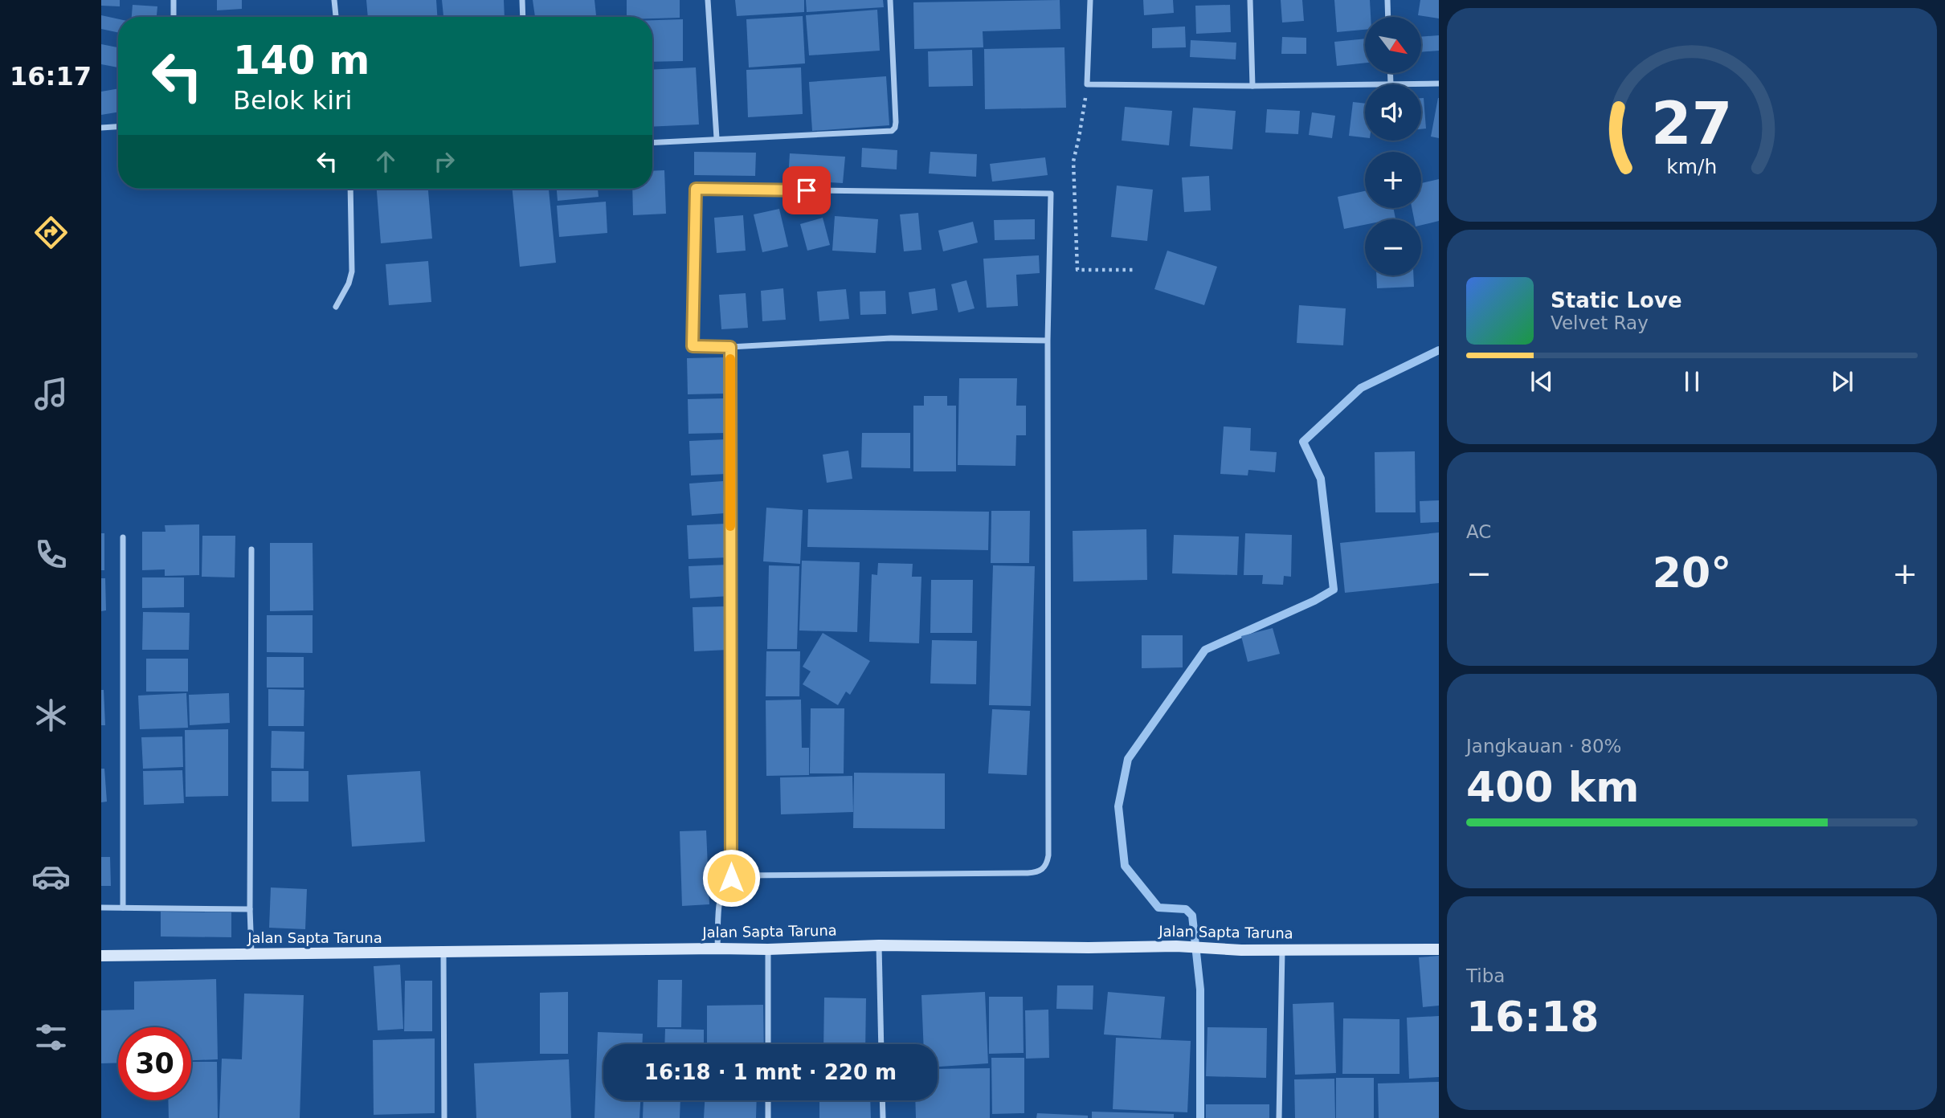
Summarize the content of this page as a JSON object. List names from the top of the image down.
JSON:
{
  "streets": {
    "street": ["Jalan Sapta Taruna"]
  },
  "north": "bottom right",
  "page": {
    "tabs": "16:17",
    "map_buttons": ["+", "−"],
    "turn": ["140 m", "Belok kiri"],
    "song": ["Static Love", "Velvet Ray"],
    "tile": [
      "AC",
      ["Jangkauan · 80%", "400 km"],
      ["Tiba", "16:18"]
    ],
    "heat": ["−", "20°", "+"],
    "limit": "30",
    "trip": "16:18 · 1 mnt · 220 m",
    "gauge": ["27", "km/h"]
  }
}
